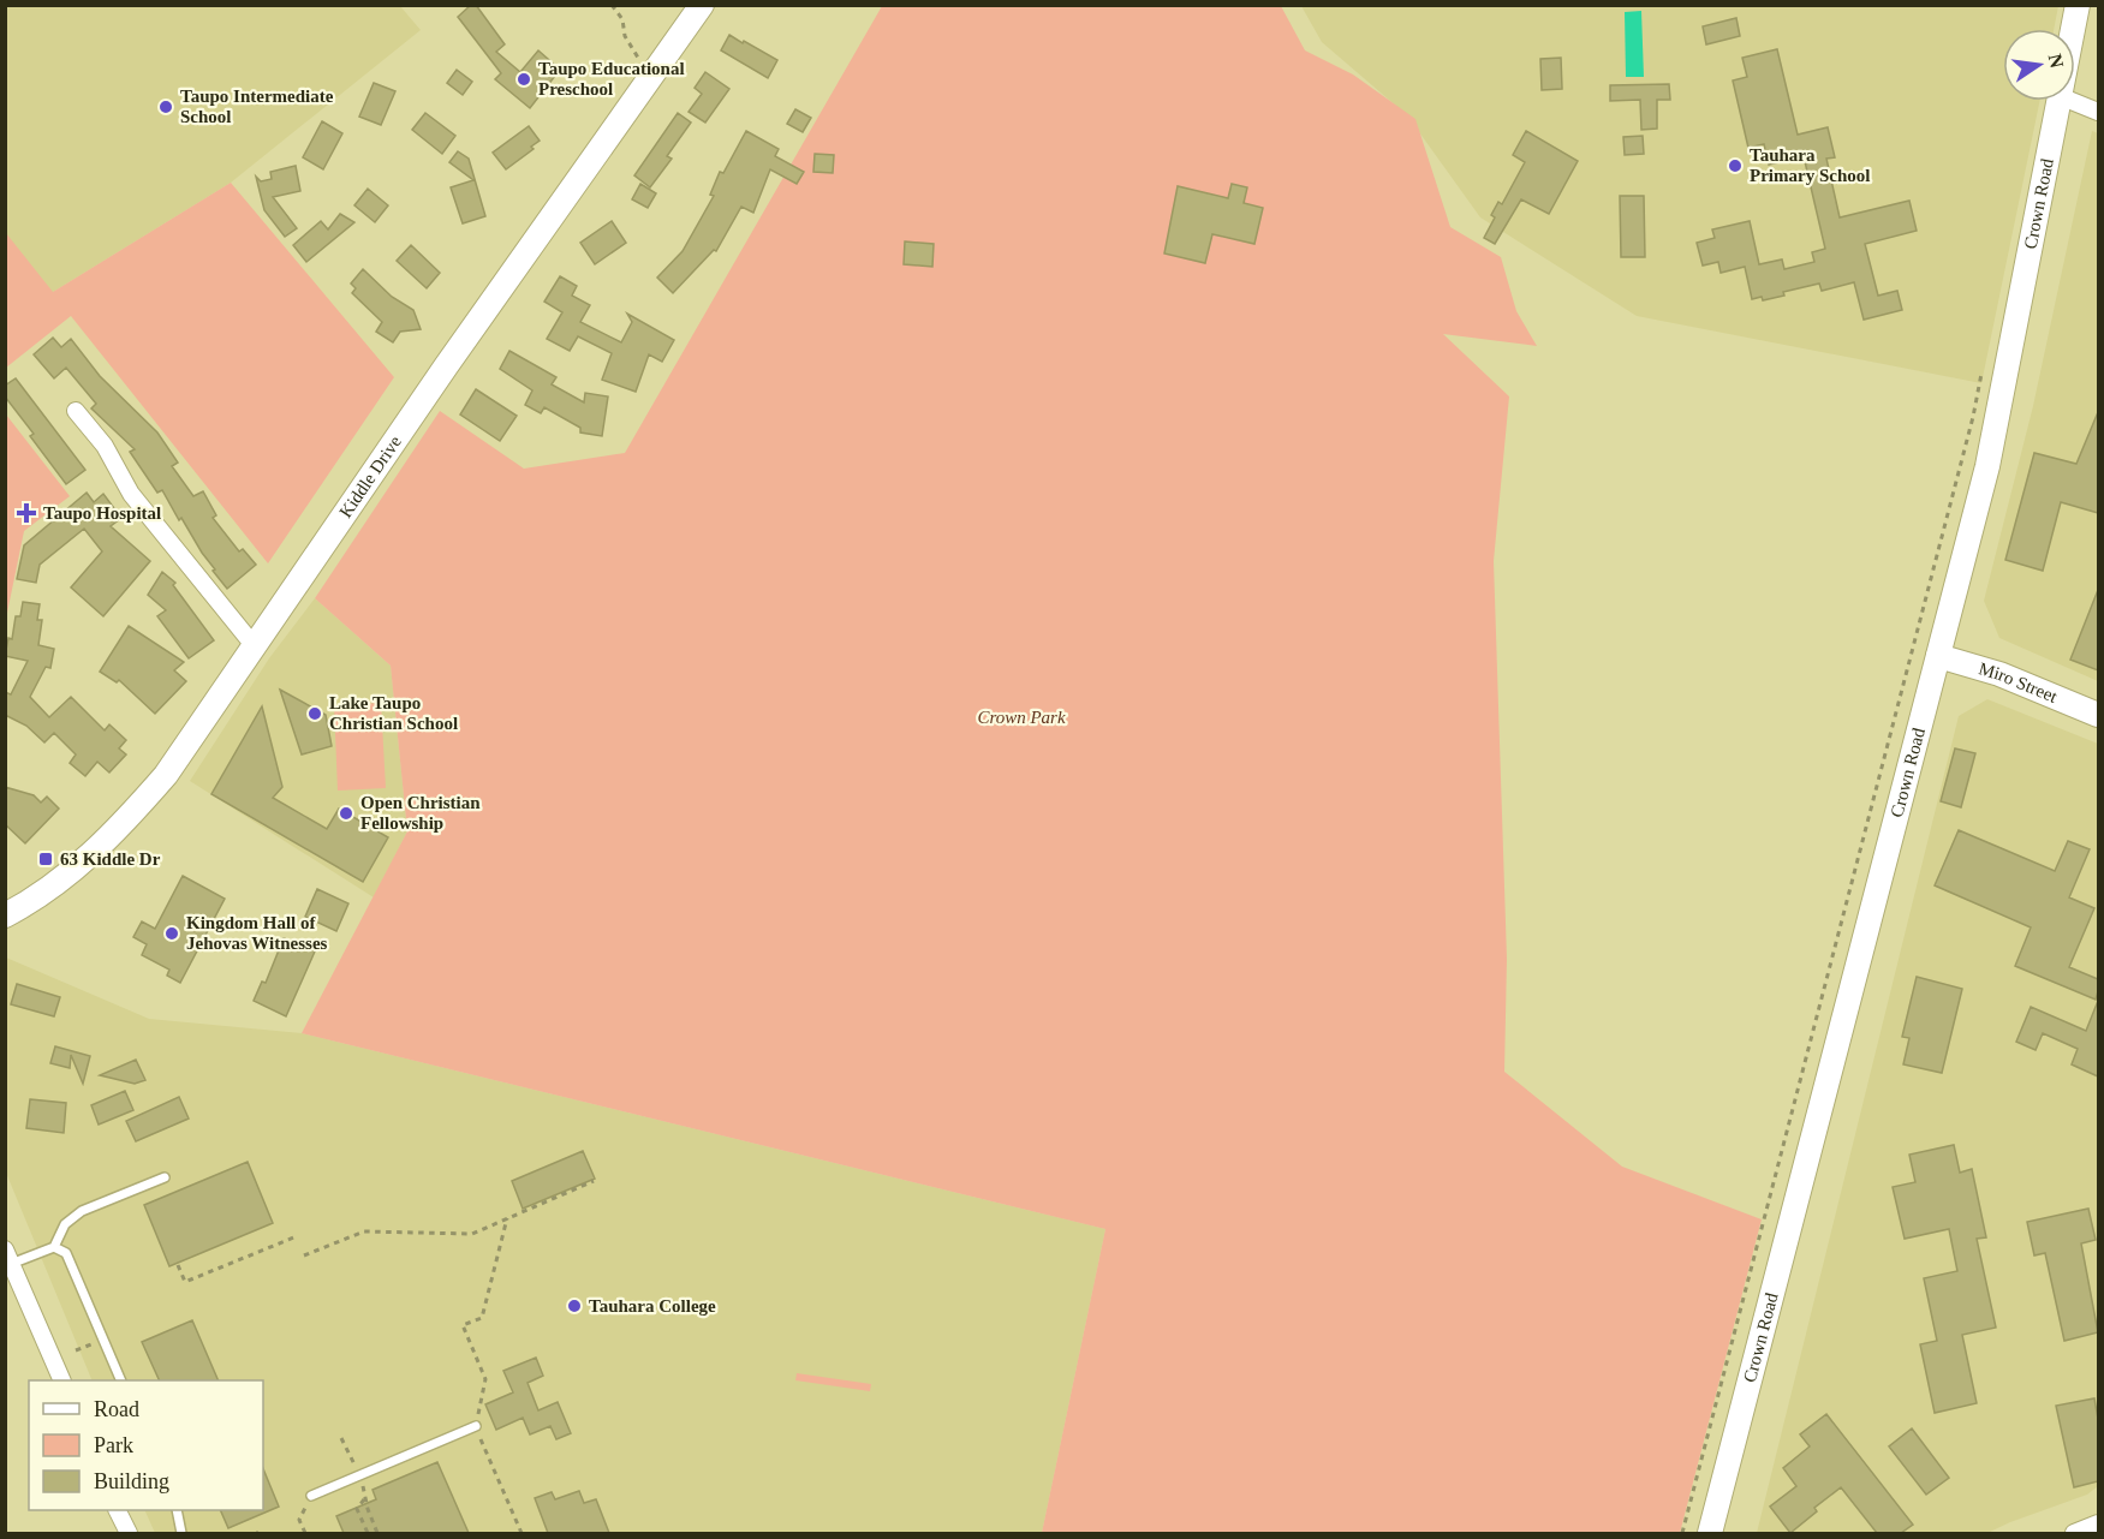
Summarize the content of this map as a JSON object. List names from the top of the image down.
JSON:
{
  "streets": {
    "street": ["Crown Road", "Kiddle Drive", "Miro Street"]
  },
  "crossings": [
    ["Crown Road", "Miro Street"]
  ],
  "parks": ["Crown Park"],
  "places": {
    "other": [
      "Taupo Educational Preschool",
      "Taupo Intermediate School",
      "Tauhara Primary School",
      "Lake Taupo Christian School",
      "Open Christian Fellowship",
      "Kingdom Hall of Jehovas Witnesses",
      "Tauhara College"
    ],
    "health": ["Taupo Hospital"],
    "transit": ["63 Kiddle Dr"]
  },
  "legend": ["Road", "Park", "Building"],
  "north": "right"
}
